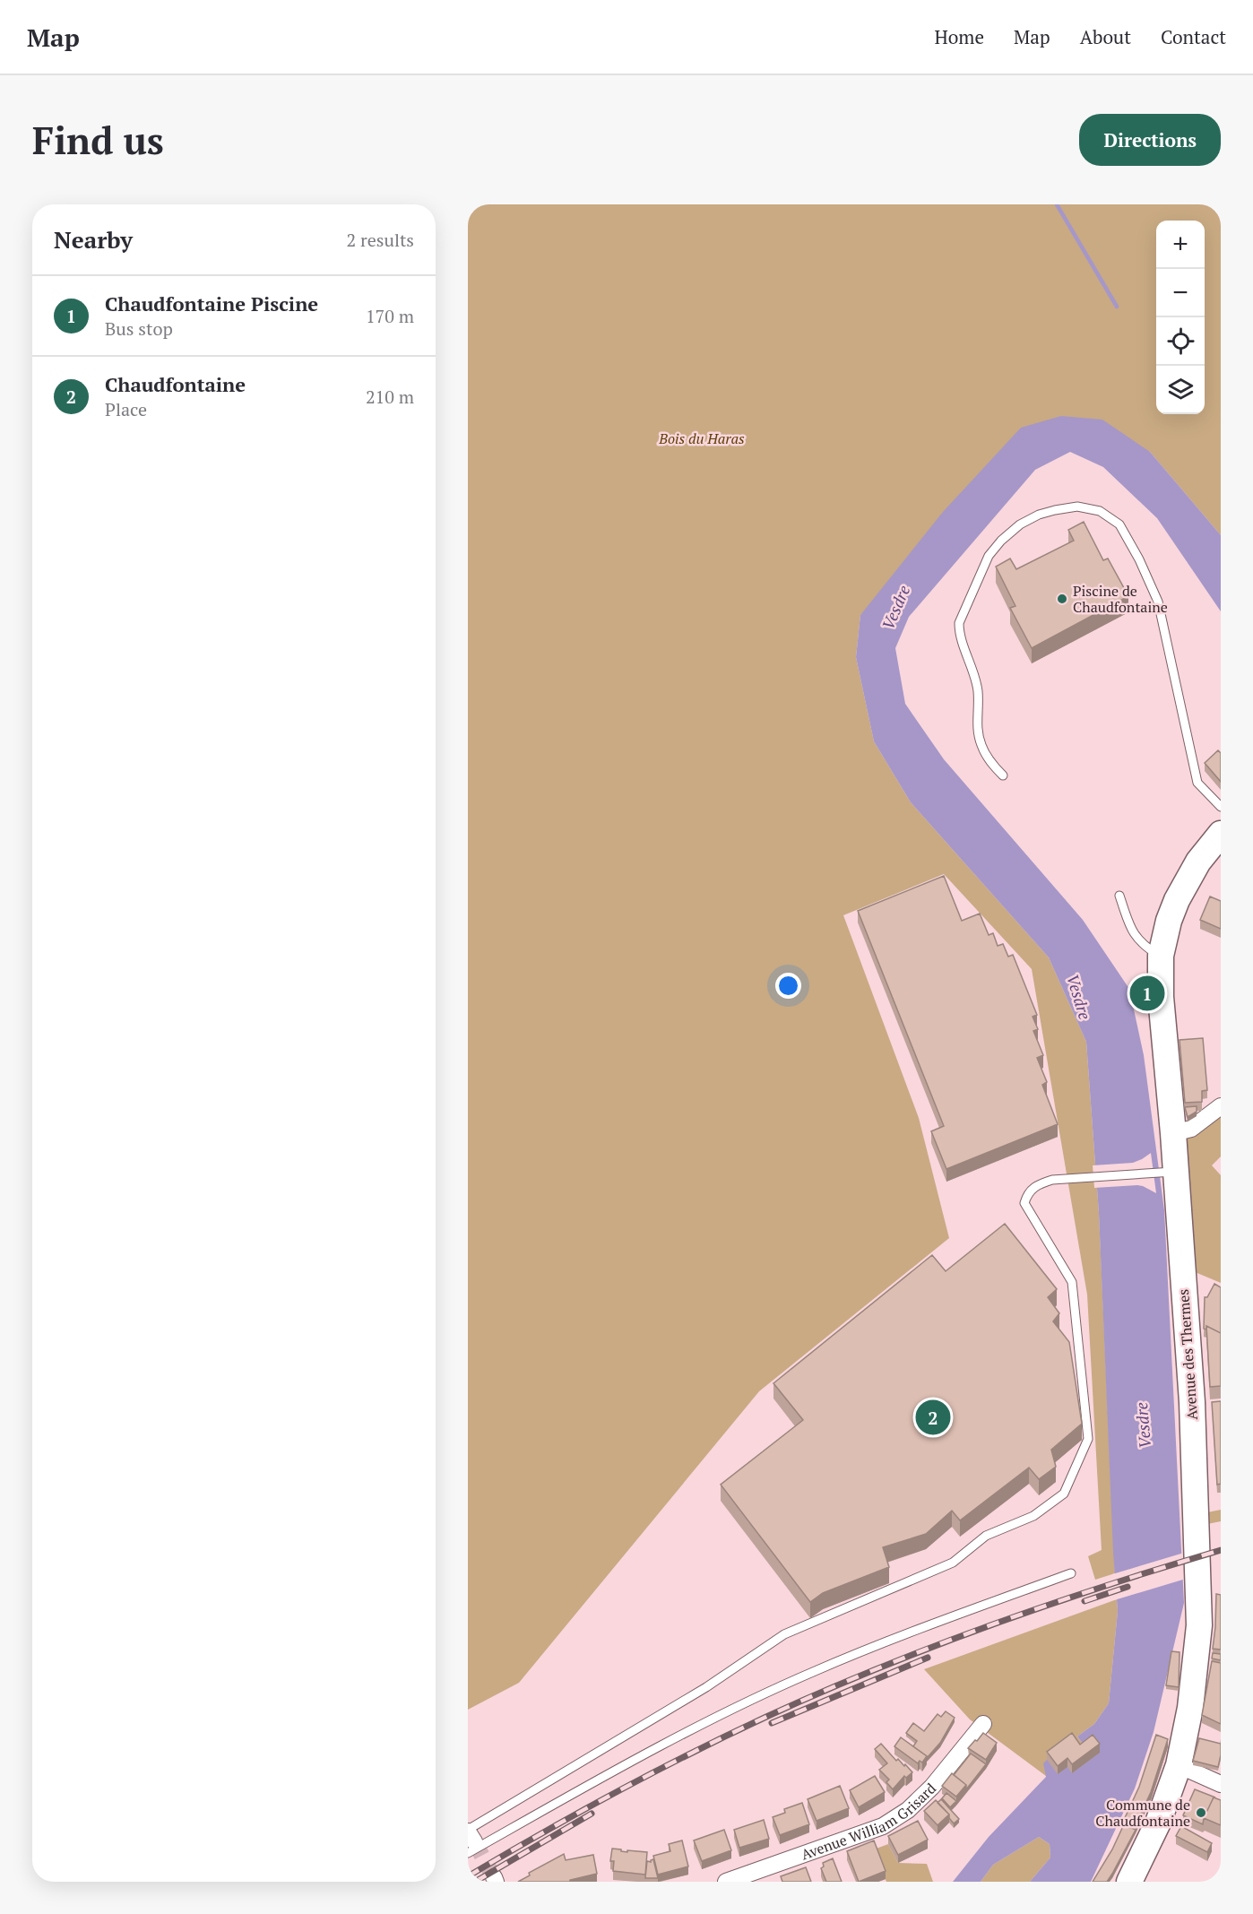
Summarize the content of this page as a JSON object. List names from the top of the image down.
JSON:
{
  "streets": {
    "main road": ["Avenue des Thermes"],
    "street": ["Avenue William Grisard"]
  },
  "water": ["Vesdre"],
  "parks": ["Bois du Haras"],
  "places": ["Piscine de Chaudfontaine", "Commune de Chaudfontaine"],
  "page": {
    "header": "Map",
    "nav": [
      "Home",
      "Map",
      "About",
      "Contact"
    ],
    "buttons": "Directions",
    "title": "Find us",
    "heading": ["Nearby", "2 results"],
    "map_buttons": ["+", "−"],
    "list": [
      {
        "mark": "1",
        "name": "Chaudfontaine Piscine",
        "note": "Bus stop",
        "value": "170 m"
      },
      {
        "mark": "2",
        "name": "Chaudfontaine",
        "note": "Place",
        "value": "210 m"
      }
    ],
    "pins": ["1", "2"]
  }
}
